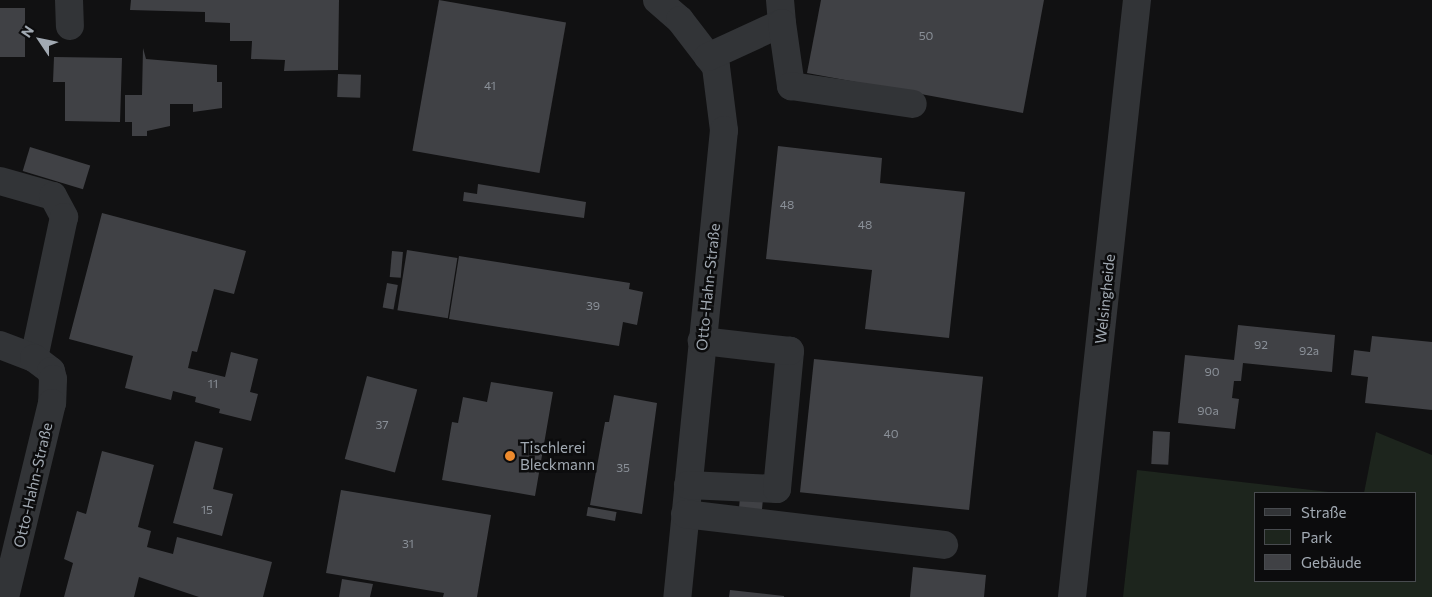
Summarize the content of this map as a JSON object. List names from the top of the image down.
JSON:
{
  "streets": {
    "street": ["Otto-Hahn-Straße", "Welsingheide"]
  },
  "places": ["Tischlerei Bleckmann"],
  "house_numbers": [
    "50",
    "41",
    "48",
    "48",
    "39",
    "92",
    "92a",
    "90",
    "11",
    "90a",
    "37",
    "40",
    "35",
    "15",
    "31"
  ],
  "legend": ["Straße", "Park", "Gebäude"],
  "north": "top left"
}
